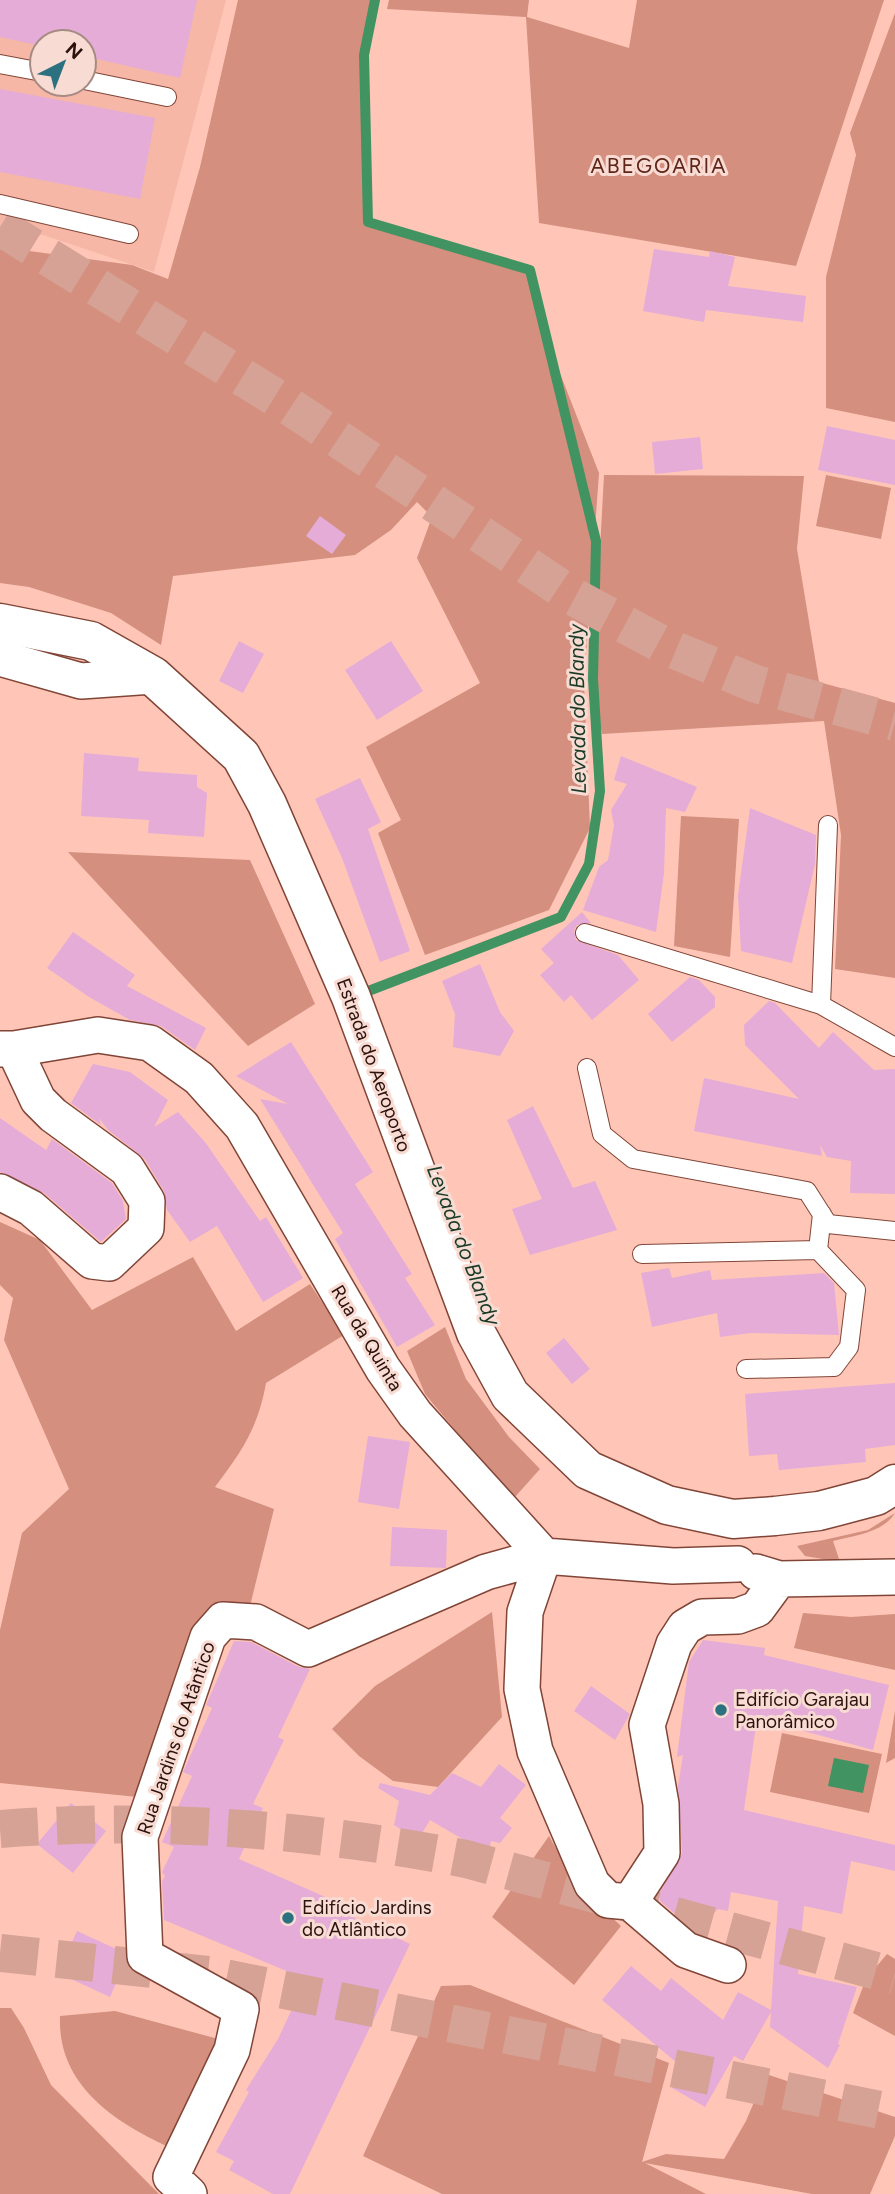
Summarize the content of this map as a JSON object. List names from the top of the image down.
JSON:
{
  "streets": {
    "main road": ["Estrada do Aeroporto"],
    "street": ["Rua da Quinta", "Rua Jardins do Atântico"]
  },
  "crossings": [
    ["Rua da Quinta", "Rua Jardins do Atântico"]
  ],
  "districts": ["ABEGOARIA"],
  "water": ["Levada do Blandy"],
  "places": ["Edifício Garajau Panorâmico", "Edifício Jardins do Atlântico"],
  "north": "top right"
}
